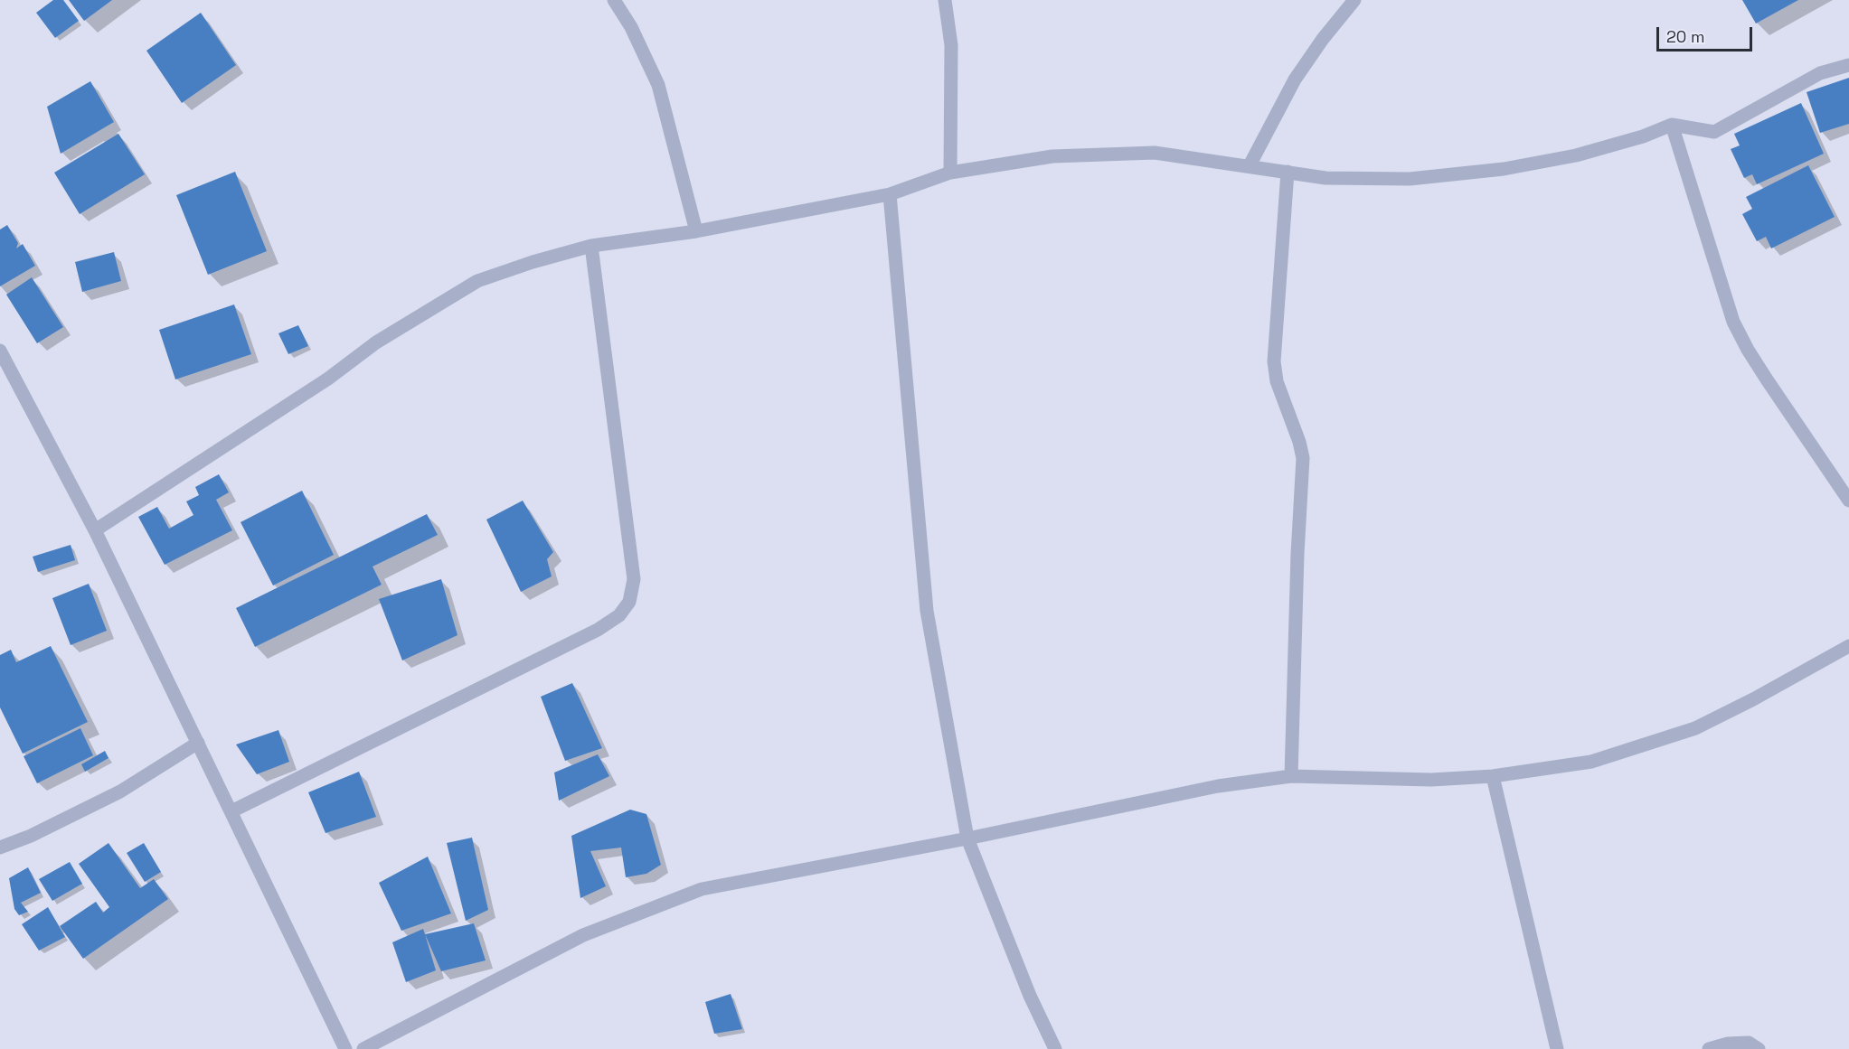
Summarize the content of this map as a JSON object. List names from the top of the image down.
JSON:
{
  "scale_bar": "20 m"
}
